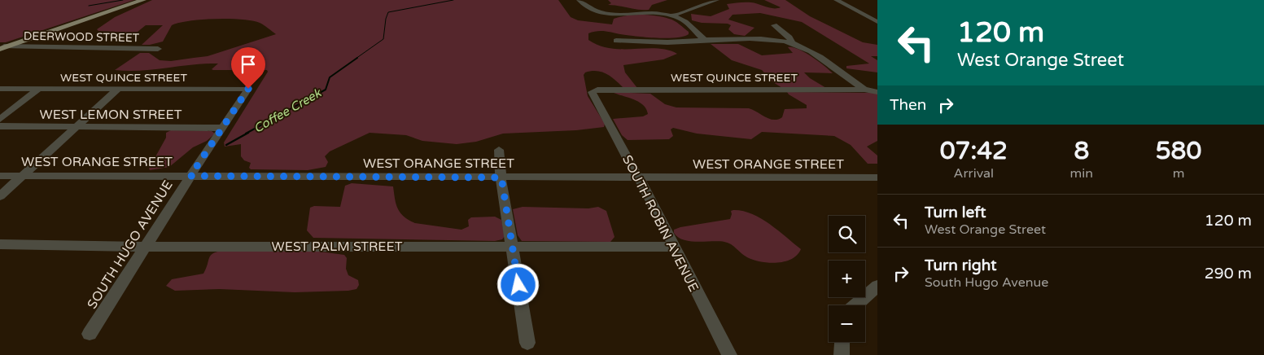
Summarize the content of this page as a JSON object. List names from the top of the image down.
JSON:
{
  "streets": {
    "street": [
      "DEERWOOD STREET",
      "WEST QUINCE STREET",
      "WEST LEMON STREET",
      "WEST ORANGE STREET",
      "SOUTH ROBIN AVENUE",
      "SOUTH HUGO AVENUE",
      "WEST PALM STREET"
    ]
  },
  "crossings": [
    ["WEST QUINCE STREET", "SOUTH ROBIN AVENUE"],
    ["WEST QUINCE STREET", "SOUTH HUGO AVENUE"],
    ["WEST LEMON STREET", "SOUTH HUGO AVENUE"],
    ["WEST ORANGE STREET", "SOUTH ROBIN AVENUE"],
    ["WEST ORANGE STREET", "SOUTH HUGO AVENUE"],
    ["SOUTH ROBIN AVENUE", "WEST PALM STREET"],
    ["SOUTH HUGO AVENUE", "WEST PALM STREET"]
  ],
  "water": ["Coffee Creek"],
  "page": {
    "turn": ["120 m", "West Orange Street"],
    "then": "Then",
    "eta": [
      "07:42",
      "Arrival",
      "8",
      "min",
      "580",
      "m"
    ],
    "list": [
      {
        "name": "Turn left",
        "note": "West Orange Street",
        "value": "120 m"
      },
      {
        "name": "Turn right",
        "note": "South Hugo Avenue",
        "value": "290 m"
      }
    ],
    "map_buttons": ["+", "−"]
  }
}
